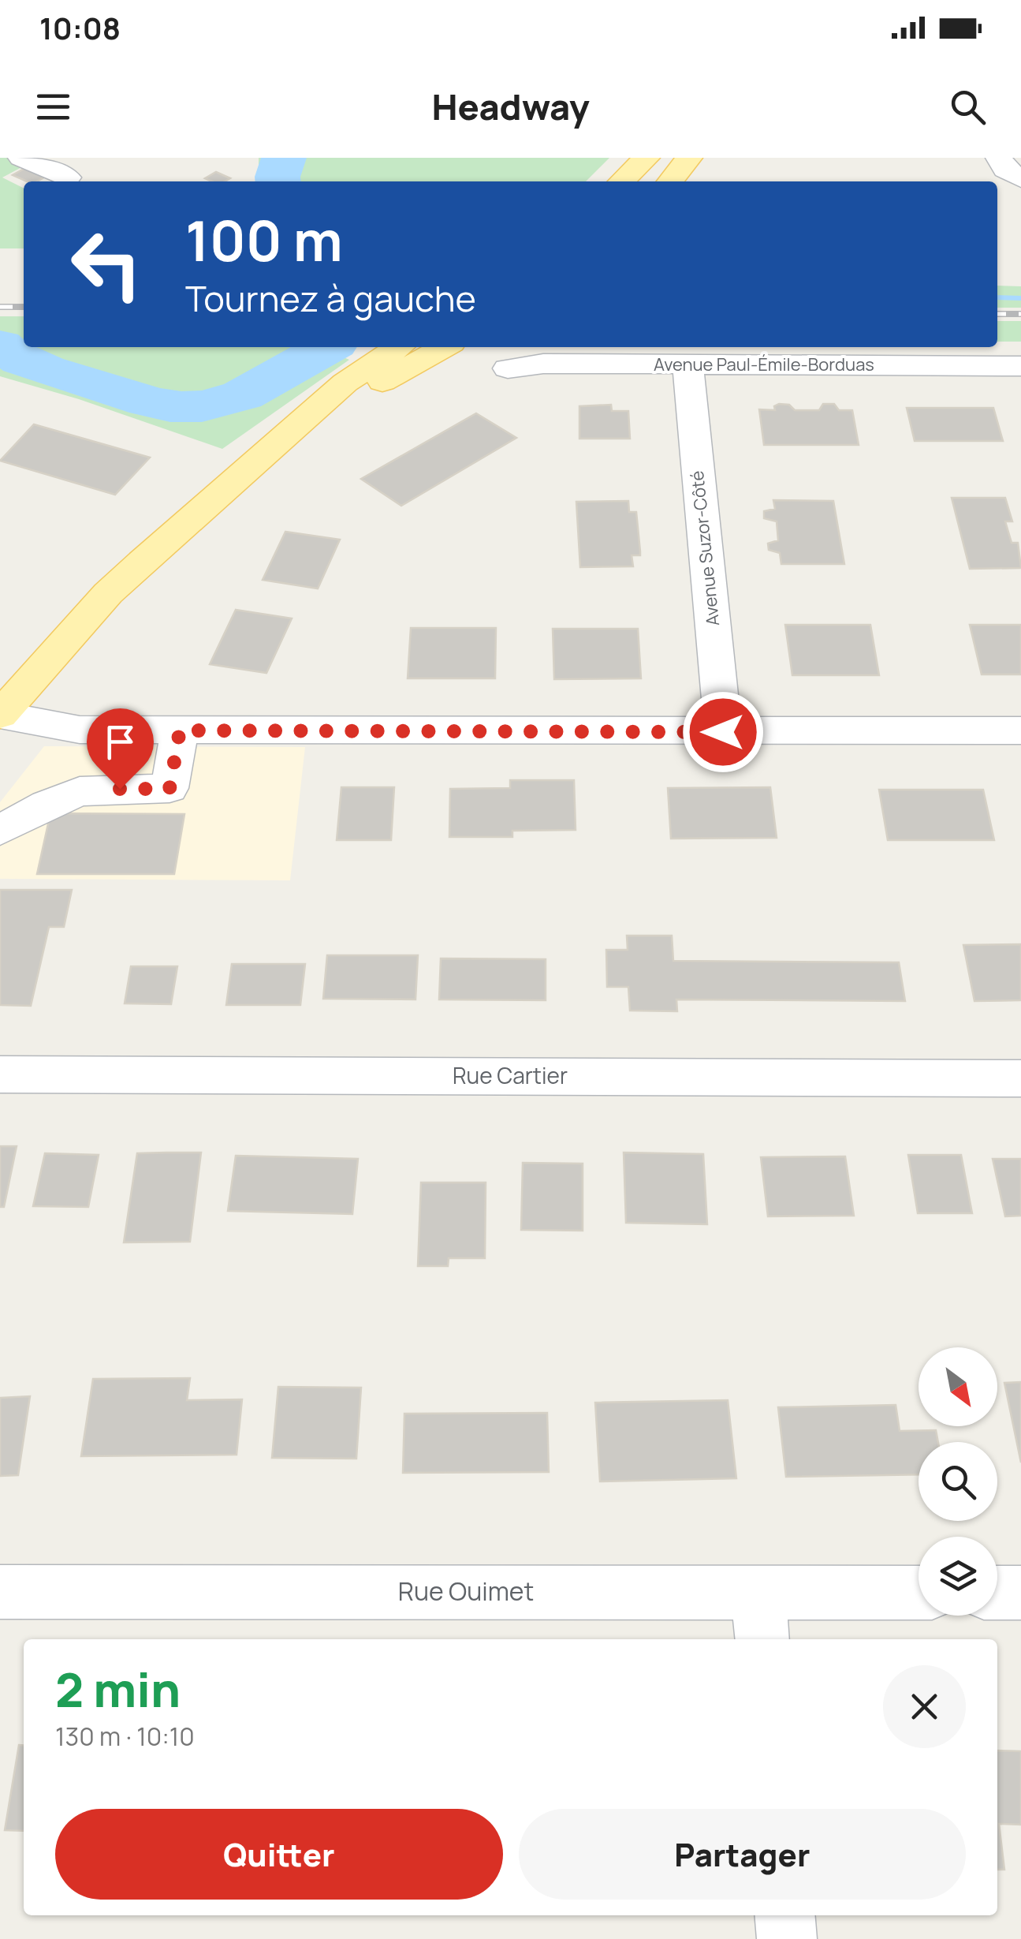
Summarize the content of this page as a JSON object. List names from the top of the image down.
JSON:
{
  "streets": {
    "street": [
      "Avenue Paul-Émile-Borduas",
      "Avenue Suzor-Côté",
      "Rue Cartier",
      "Rue Ouimet"
    ]
  },
  "crossings": [
    ["Avenue Paul-Émile-Borduas", "Avenue Suzor-Côté"]
  ],
  "north": "bottom right",
  "page": {
    "status": "10:08",
    "header": "Headway",
    "turn": ["100 m", "Tournez à gauche"],
    "heading": ["2 min", "130 m · 10:10"],
    "buttons": ["Quitter", "Partager"]
  }
}
